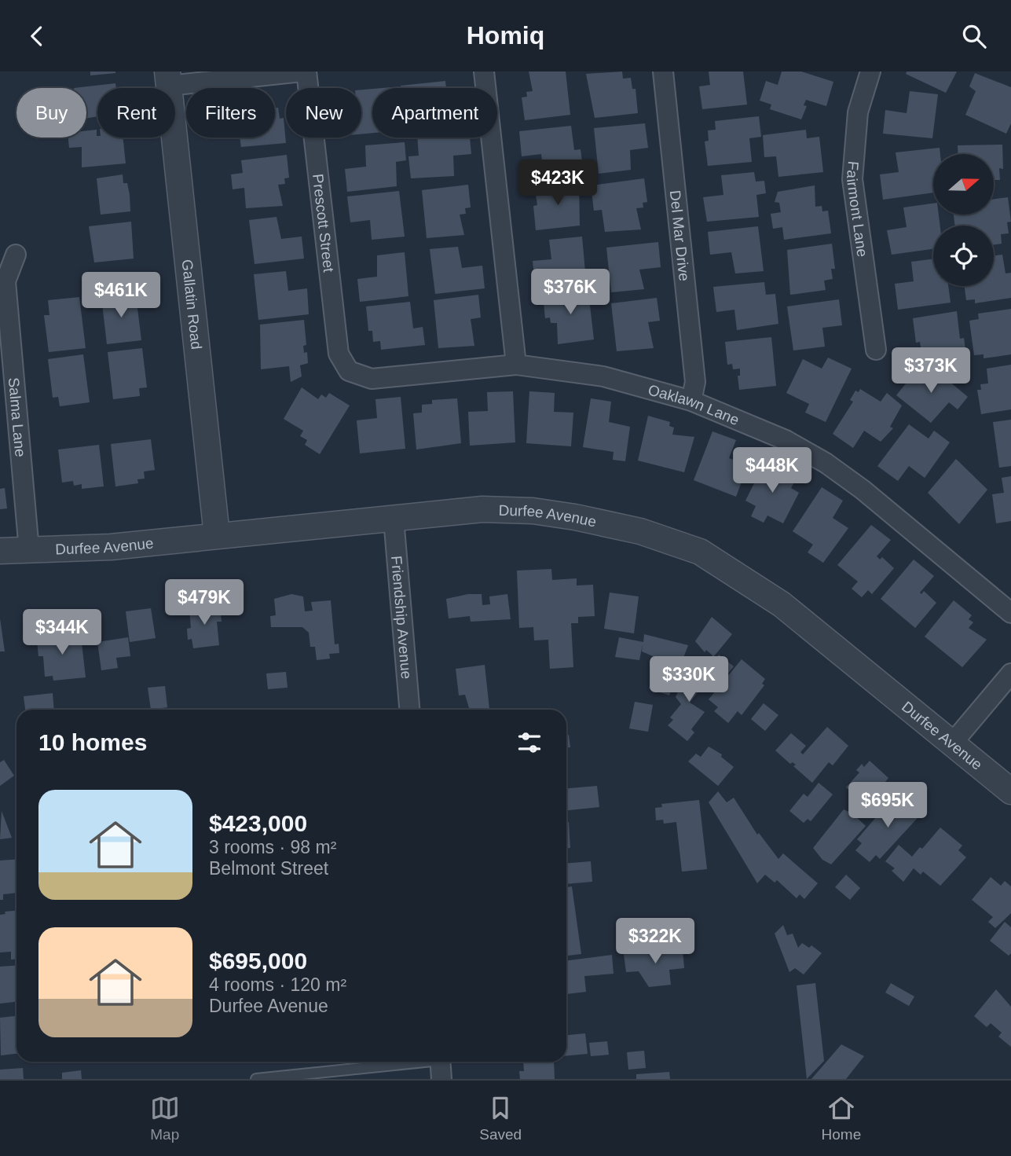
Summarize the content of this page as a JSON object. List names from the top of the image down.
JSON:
{
  "streets": {
    "street": [
      "Fairmont Lane",
      "Prescott Street",
      "Del Mar Drive",
      "Gallatin Road",
      "Oaklawn Lane",
      "Salma Lane",
      "Durfee Avenue",
      "Friendship Avenue"
    ]
  },
  "crossings": [
    ["Prescott Street", "Oaklawn Lane"],
    ["Del Mar Drive", "Oaklawn Lane"],
    ["Gallatin Road", "Durfee Avenue"],
    ["Salma Lane", "Durfee Avenue"],
    ["Durfee Avenue", "Friendship Avenue"]
  ],
  "north": "right",
  "page": {
    "header": "Homiq",
    "chip": [
      "Buy",
      "Rent",
      "Filters",
      "New",
      "Apartment"
    ],
    "price": [
      "$423K",
      "$376K",
      "$461K",
      "$373K",
      "$448K",
      "$479K",
      "$344K",
      "$330K",
      "$695K",
      "$322K"
    ],
    "heading": "10 homes",
    "list": [
      {
        "name": "$423,000",
        "note": "3 rooms · 98 m² · Belmont Street"
      },
      {
        "name": "$695,000",
        "note": "4 rooms · 120 m² · Durfee Avenue"
      }
    ],
    "tabs": ["Map", "Saved", "Home"]
  }
}
